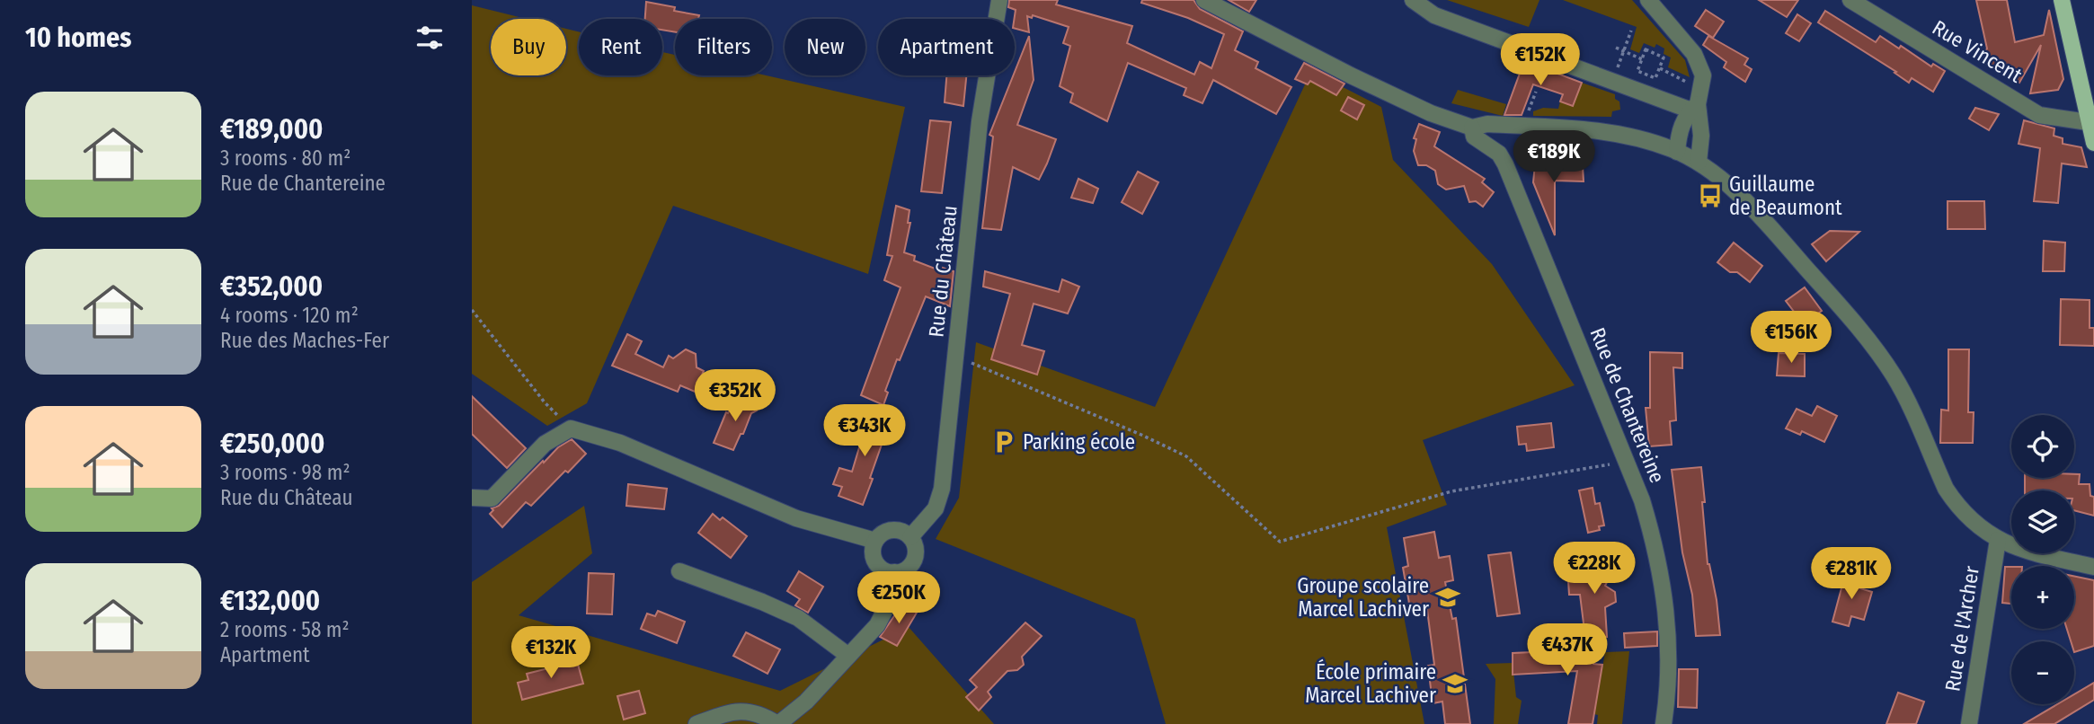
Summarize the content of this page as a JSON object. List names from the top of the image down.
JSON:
{
  "streets": {
    "street": [
      "Rue Vincent",
      "Rue du Château",
      "Rue de Chantereine",
      "Rue de l'Archer"
    ]
  },
  "places": {
    "bus stop": ["Guillaume de Beaumont"],
    "parking": ["Parking école"],
    "school or university": ["Groupe scolaire Marcel Lachiver", "École primaire Marcel Lachiver"]
  },
  "page": {
    "heading": "10 homes",
    "chip": [
      "Buy",
      "Rent",
      "Filters",
      "New",
      "Apartment"
    ],
    "price": [
      "€152K",
      "€189K",
      "€156K",
      "€352K",
      "€343K",
      "€228K",
      "€281K",
      "€250K",
      "€437K",
      "€132K"
    ],
    "list": [
      {
        "name": "€189,000",
        "note": "3 rooms · 80 m² · Rue de Chantereine"
      },
      {
        "name": "€352,000",
        "note": "4 rooms · 120 m² · Rue des Maches-Fer"
      },
      {
        "name": "€250,000",
        "note": "3 rooms · 98 m² · Rue du Château"
      },
      {
        "name": "€132,000",
        "note": "2 rooms · 58 m² · Apartment"
      }
    ],
    "map_buttons": ["+", "−"]
  }
}
